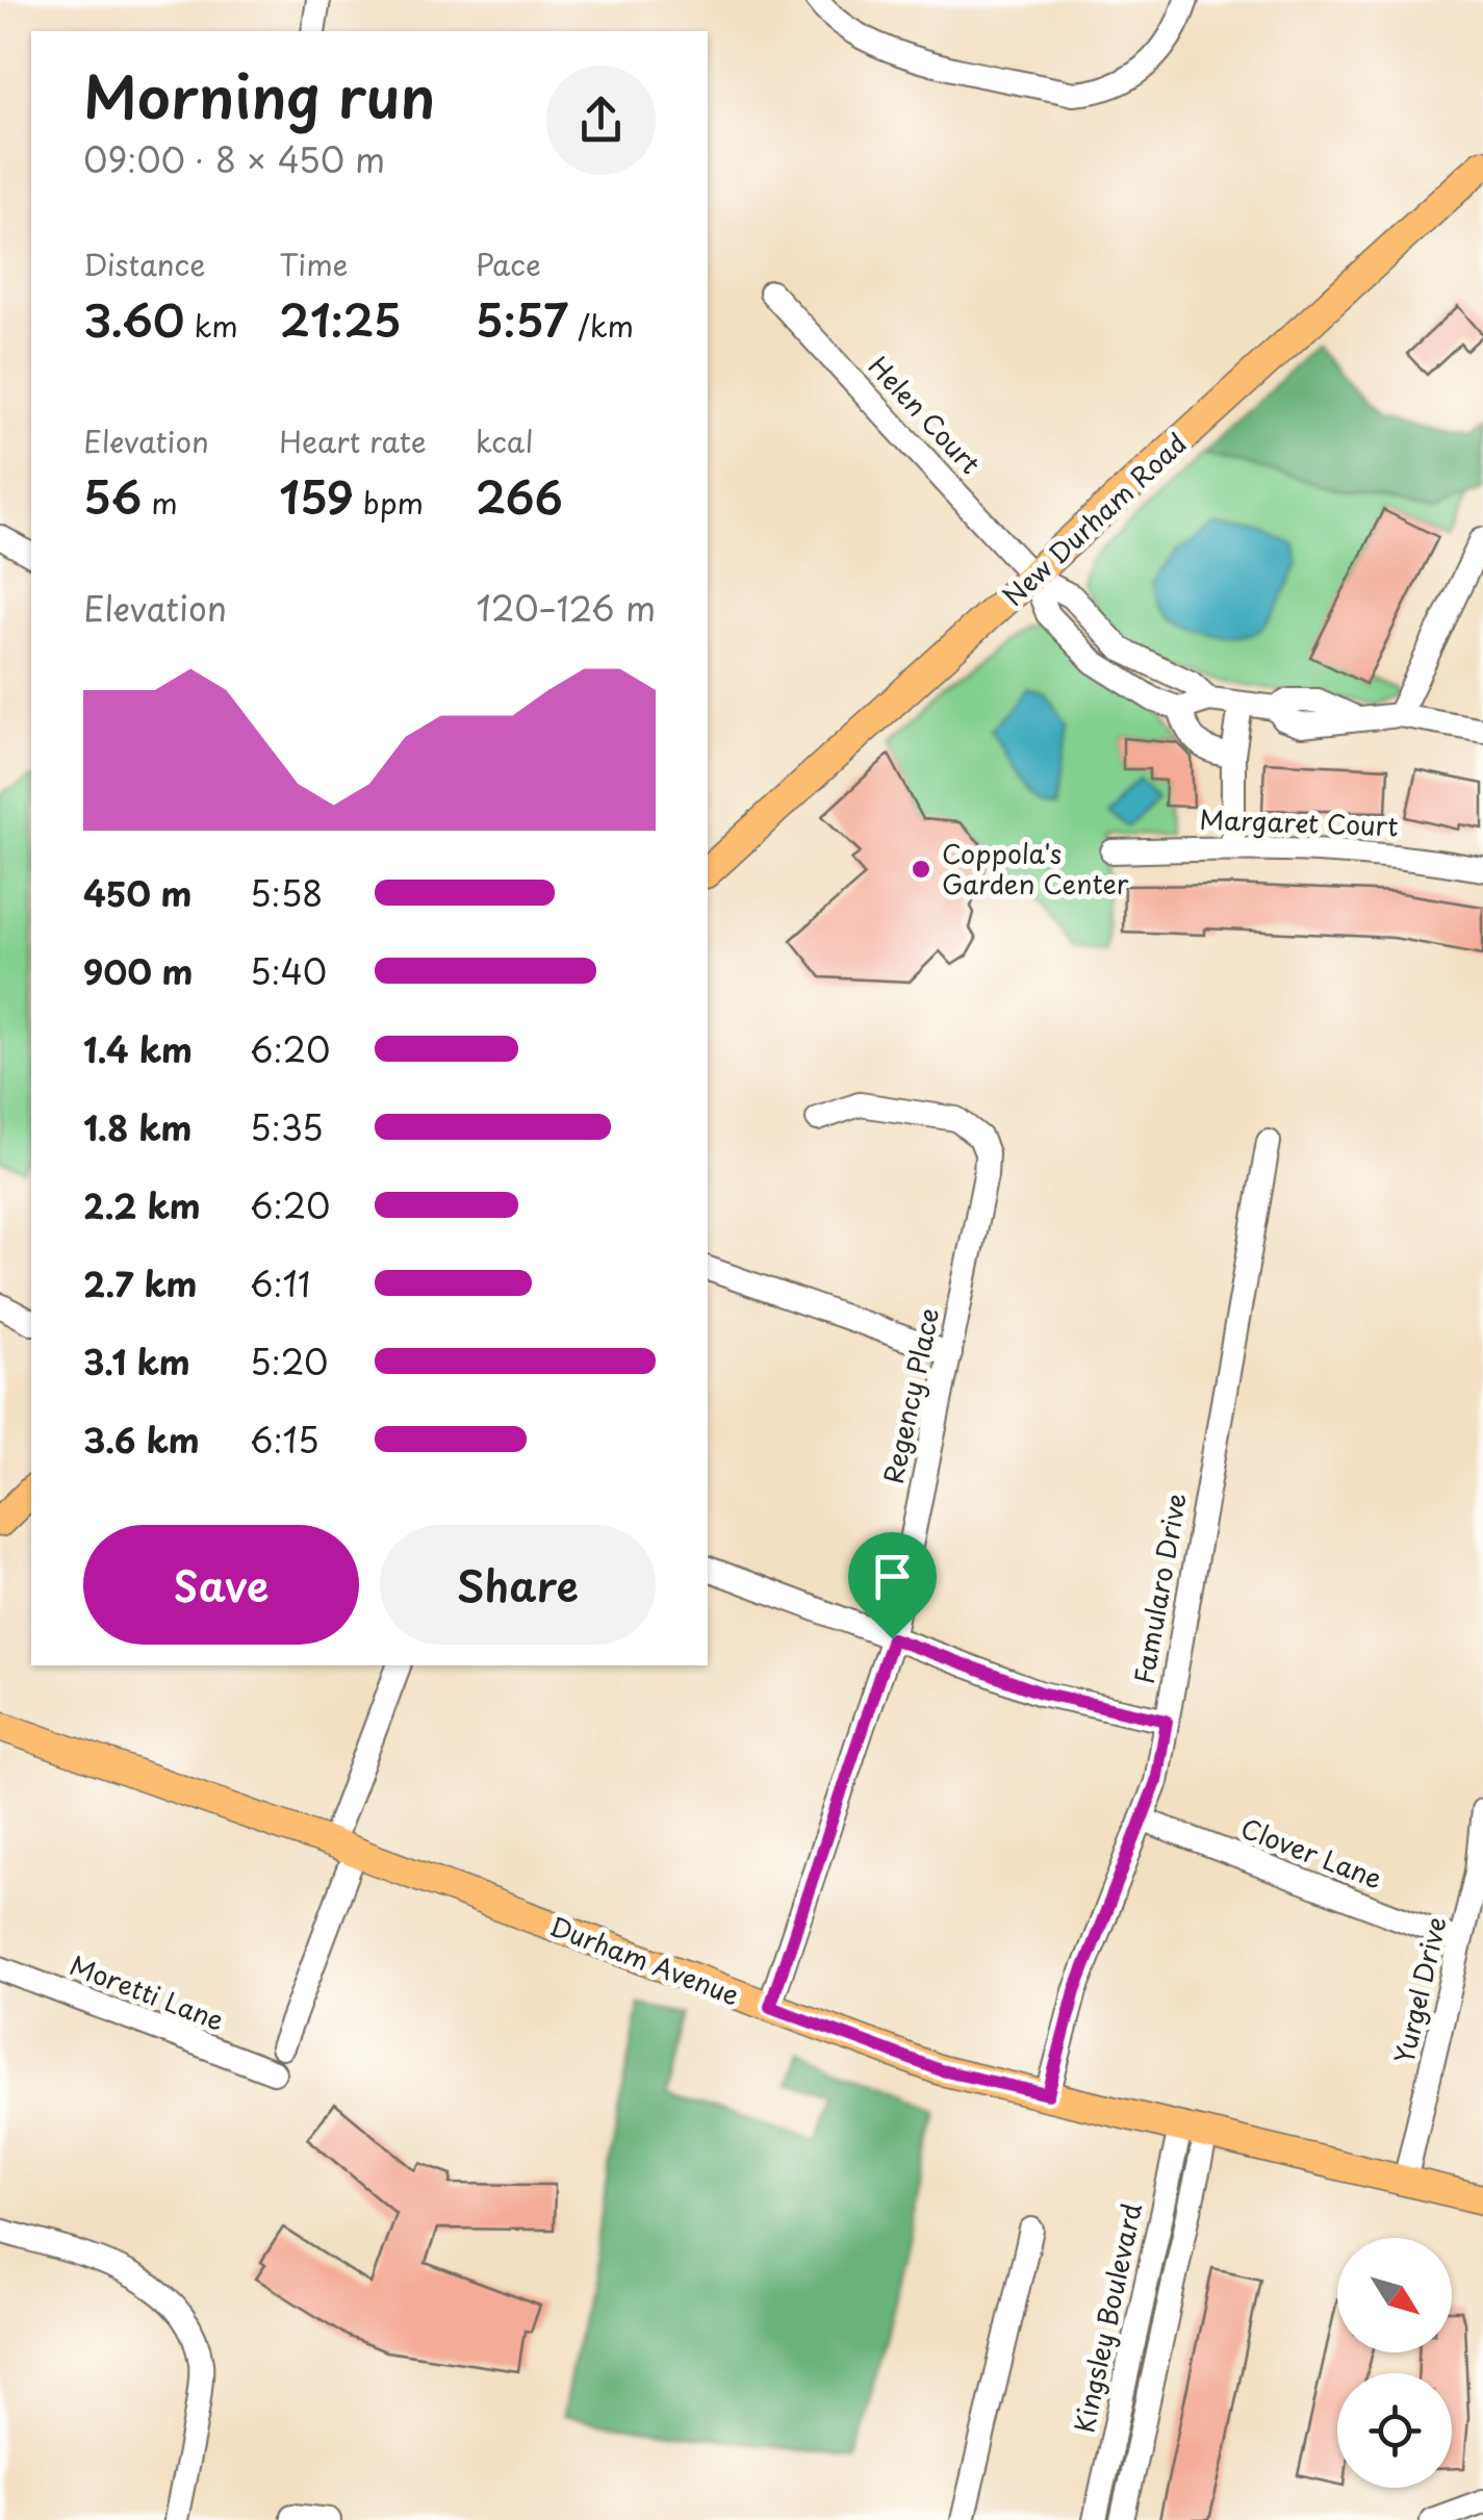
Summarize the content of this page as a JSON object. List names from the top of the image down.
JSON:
{
  "streets": {
    "main road": ["New Durham Road", "Durham Avenue"],
    "street": [
      "Helen Court",
      "Margaret Court",
      "Regency Place",
      "Famularo Drive",
      "Clover Lane",
      "Yurgel Drive",
      "Moretti Lane",
      "Kingsley Boulevard"
    ]
  },
  "crossings": [
    ["Helen Court", "New Durham Road"],
    ["Regency Place", "Durham Avenue"],
    ["Famularo Drive", "Clover Lane"],
    ["Famularo Drive", "Durham Avenue"],
    ["Clover Lane", "Yurgel Drive"],
    ["Durham Avenue", "Yurgel Drive"],
    ["Durham Avenue", "Kingsley Boulevard"]
  ],
  "places": ["Coppola's Garden Center"],
  "north": "bottom right",
  "page": {
    "heading": ["Morning run", "09:00 · 8 × 450 m"],
    "stats": [
      ["Distance", "3.60 km"],
      ["Time", "21:25"],
      ["Pace", "5:57 /km"],
      ["Elevation", "56 m"],
      ["Heart rate", "159 bpm"],
      ["kcal", "266"]
    ],
    "chart": ["Elevation", "120–126 m"],
    "list": [
      {
        "name": "450 m",
        "note": "5:58"
      },
      {
        "name": "900 m",
        "note": "5:40"
      },
      {
        "name": "1.4 km",
        "note": "6:20"
      },
      {
        "name": "1.8 km",
        "note": "5:35"
      },
      {
        "name": "2.2 km",
        "note": "6:20"
      },
      {
        "name": "2.7 km",
        "note": "6:11"
      },
      {
        "name": "3.1 km",
        "note": "5:20"
      },
      {
        "name": "3.6 km",
        "note": "6:15"
      }
    ],
    "buttons": ["Save", "Share"]
  }
}
